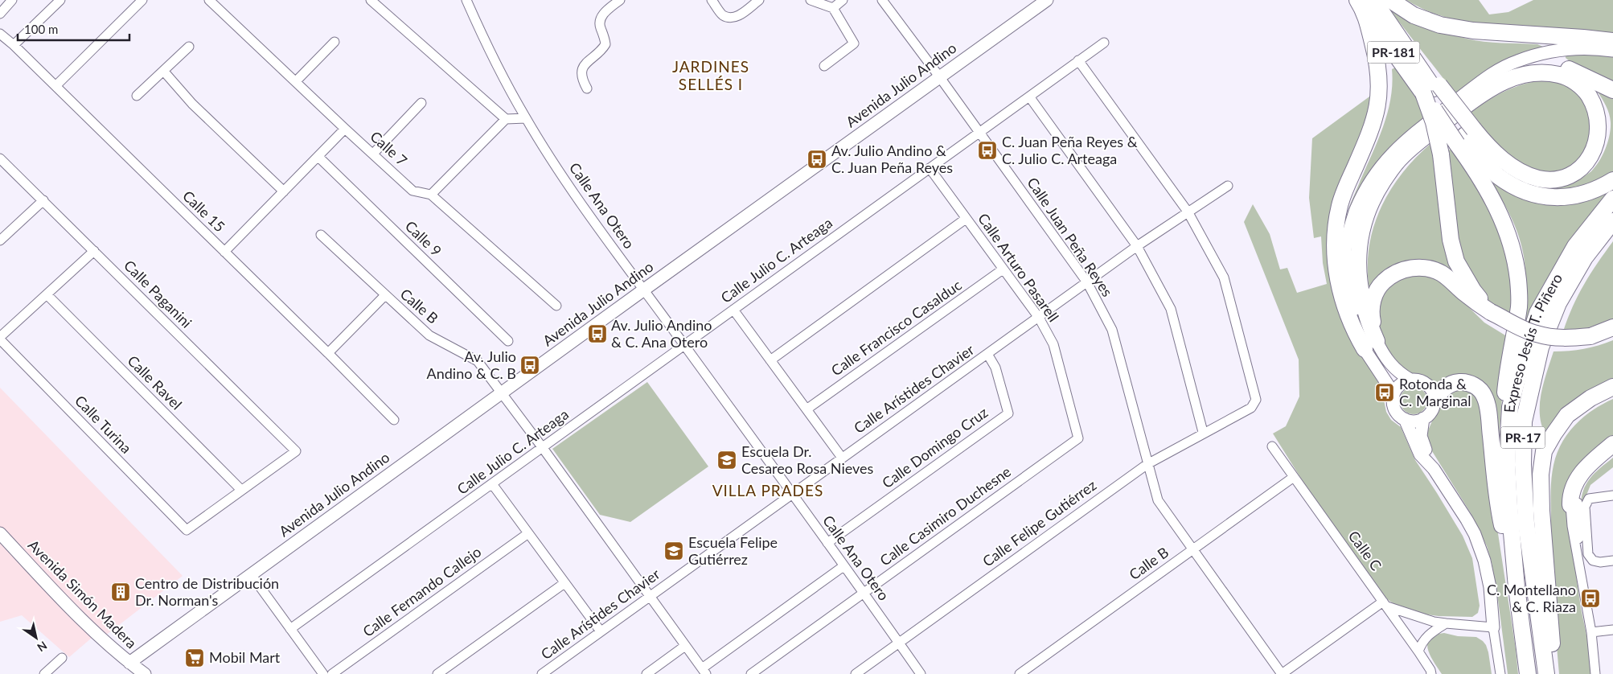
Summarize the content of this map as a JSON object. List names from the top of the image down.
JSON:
{
  "streets": {
    "highway": ["PR-181", "Expreso Jesús T. Piñero", "PR-17"],
    "street": [
      "Avenida Julio Andino",
      "Calle 7",
      "Calle Ana Otero",
      "Calle 15",
      "Calle Juan Peña Reyes",
      "Calle 9",
      "Calle Julio C. Arteaga",
      "Calle Arturo Pasarell",
      "Calle Paganini",
      "Calle B",
      "Calle Francisco Casalduc",
      "Calle Ravel",
      "Calle Arístides Chavier",
      "Calle Turina",
      "Calle Domingo Cruz",
      "Calle Casimiro Duchesne",
      "Calle Felipe Gutiérrez",
      "Calle C",
      "Calle Fernando Callejo",
      "Avenida Simón Madera"
    ]
  },
  "crossings": [
    ["Avenida Julio Andino", "Calle Ana Otero"],
    ["Avenida Julio Andino", "Calle Juan Peña Reyes"],
    ["Avenida Julio Andino", "Calle B"],
    ["Avenida Julio Andino", "Avenida Simón Madera"],
    ["Calle Ana Otero", "Calle Julio C. Arteaga"],
    ["Calle Ana Otero", "Calle Arístides Chavier"],
    ["Calle Ana Otero", "Calle Domingo Cruz"],
    ["Calle Ana Otero", "Calle Casimiro Duchesne"],
    ["Calle Ana Otero", "Calle Felipe Gutiérrez"],
    ["Calle Juan Peña Reyes", "Calle Julio C. Arteaga"],
    ["Calle Juan Peña Reyes", "Calle B"],
    ["Calle Juan Peña Reyes", "Calle Arístides Chavier"],
    ["Calle Juan Peña Reyes", "Calle Felipe Gutiérrez"],
    ["Calle Julio C. Arteaga", "Calle Arturo Pasarell"],
    ["Calle Julio C. Arteaga", "Calle B"],
    ["Calle Arturo Pasarell", "Calle Francisco Casalduc"],
    ["Calle Arturo Pasarell", "Calle Arístides Chavier"],
    ["Calle Arturo Pasarell", "Calle Casimiro Duchesne"],
    ["Calle Paganini", "Calle Ravel"],
    ["Calle Paganini", "Calle Turina"],
    ["Calle B", "Calle Arístides Chavier"],
    ["Calle B", "Calle C"],
    ["Calle Ravel", "Calle Turina"],
    ["Calle Arístides Chavier", "Calle Domingo Cruz"],
    ["Calle Arístides Chavier", "Calle Felipe Gutiérrez"]
  ],
  "districts": ["JARDINES SELLÉS I", "VILLA PRADES"],
  "places": {
    "bus stop": [
      "C. Juan Peña Reyes & C. Julio C. Arteaga",
      "Av. Julio Andino & C. Juan Peña Reyes",
      "Av. Julio Andino & C. Ana Otero",
      "Av. Julio Andino & C. B",
      "Rotonda & C. Marginal",
      "C. Montellano & C. Riaza"
    ],
    "school or university": ["Escuela Dr. Cesareo Rosa Nieves", "Escuela Felipe Gutiérrez"],
    "building": ["Centro de Distribución Dr. Norman's"],
    "supermarket": ["Mobil Mart"]
  },
  "scale_bar": "100 m",
  "north": "bottom right"
}
